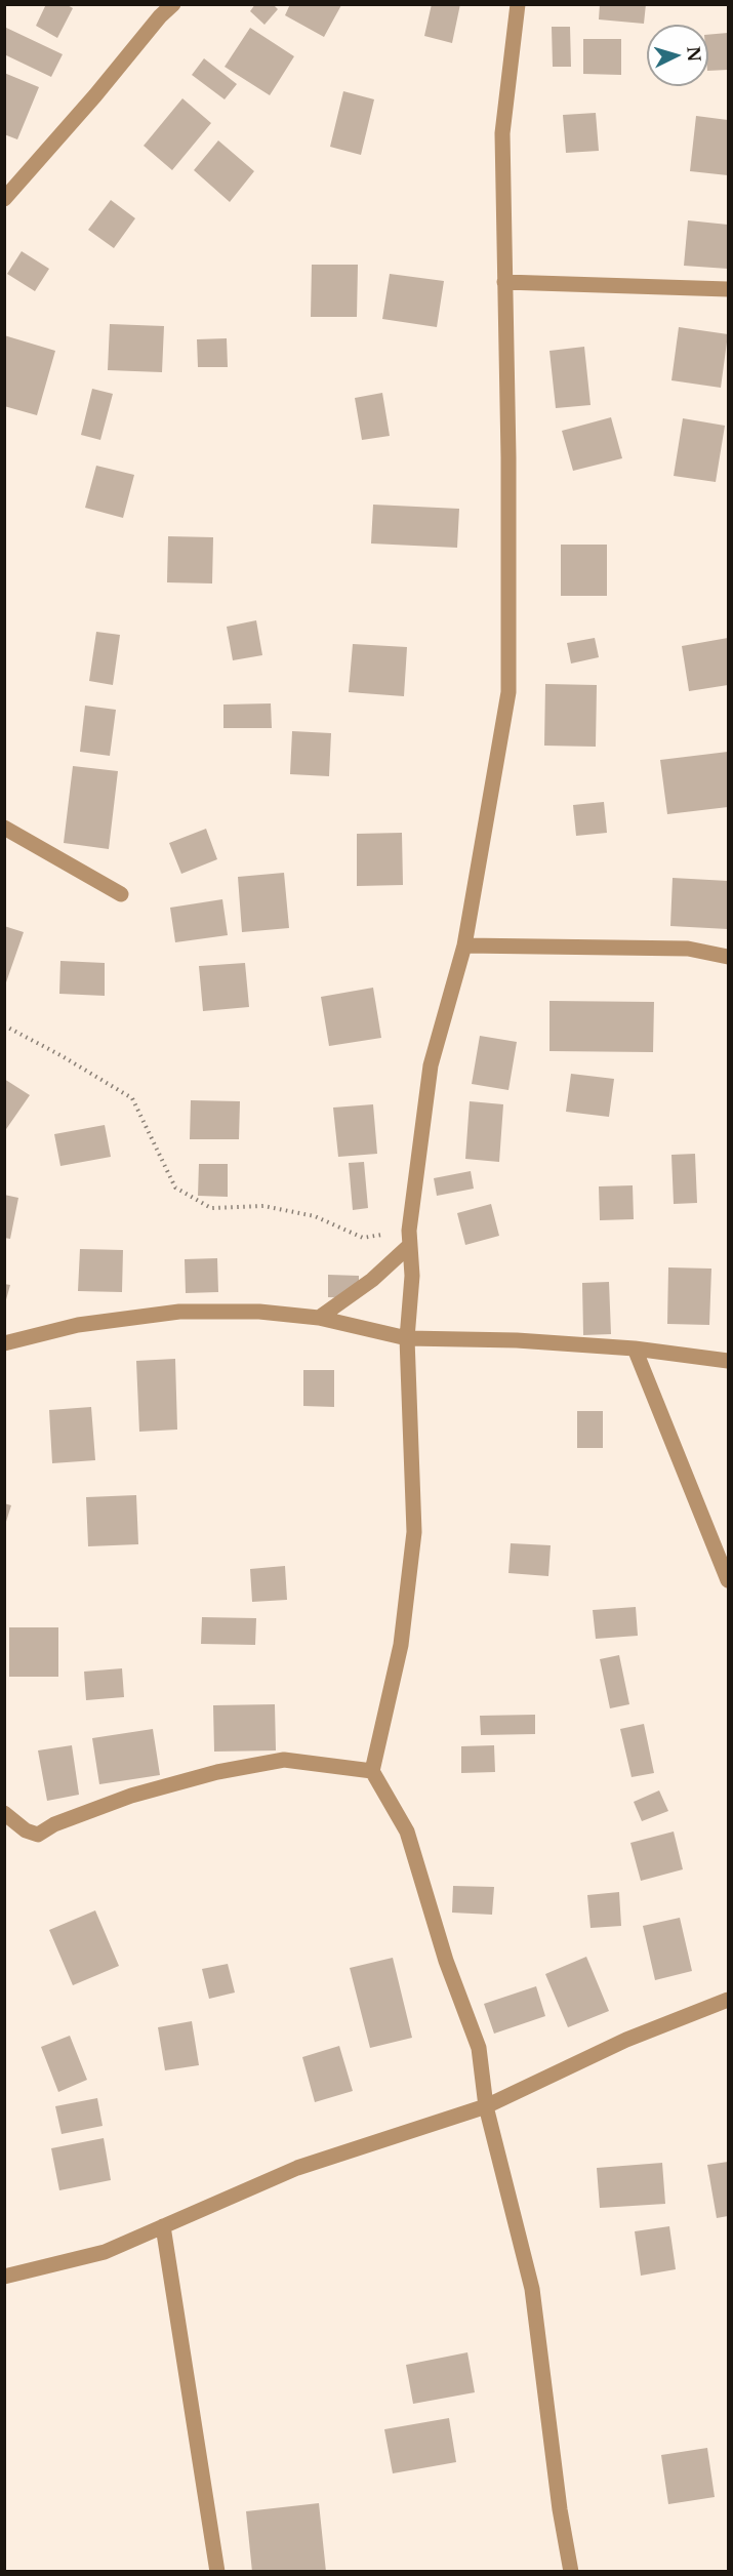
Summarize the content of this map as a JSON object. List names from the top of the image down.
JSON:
{
  "north": "right"
}
